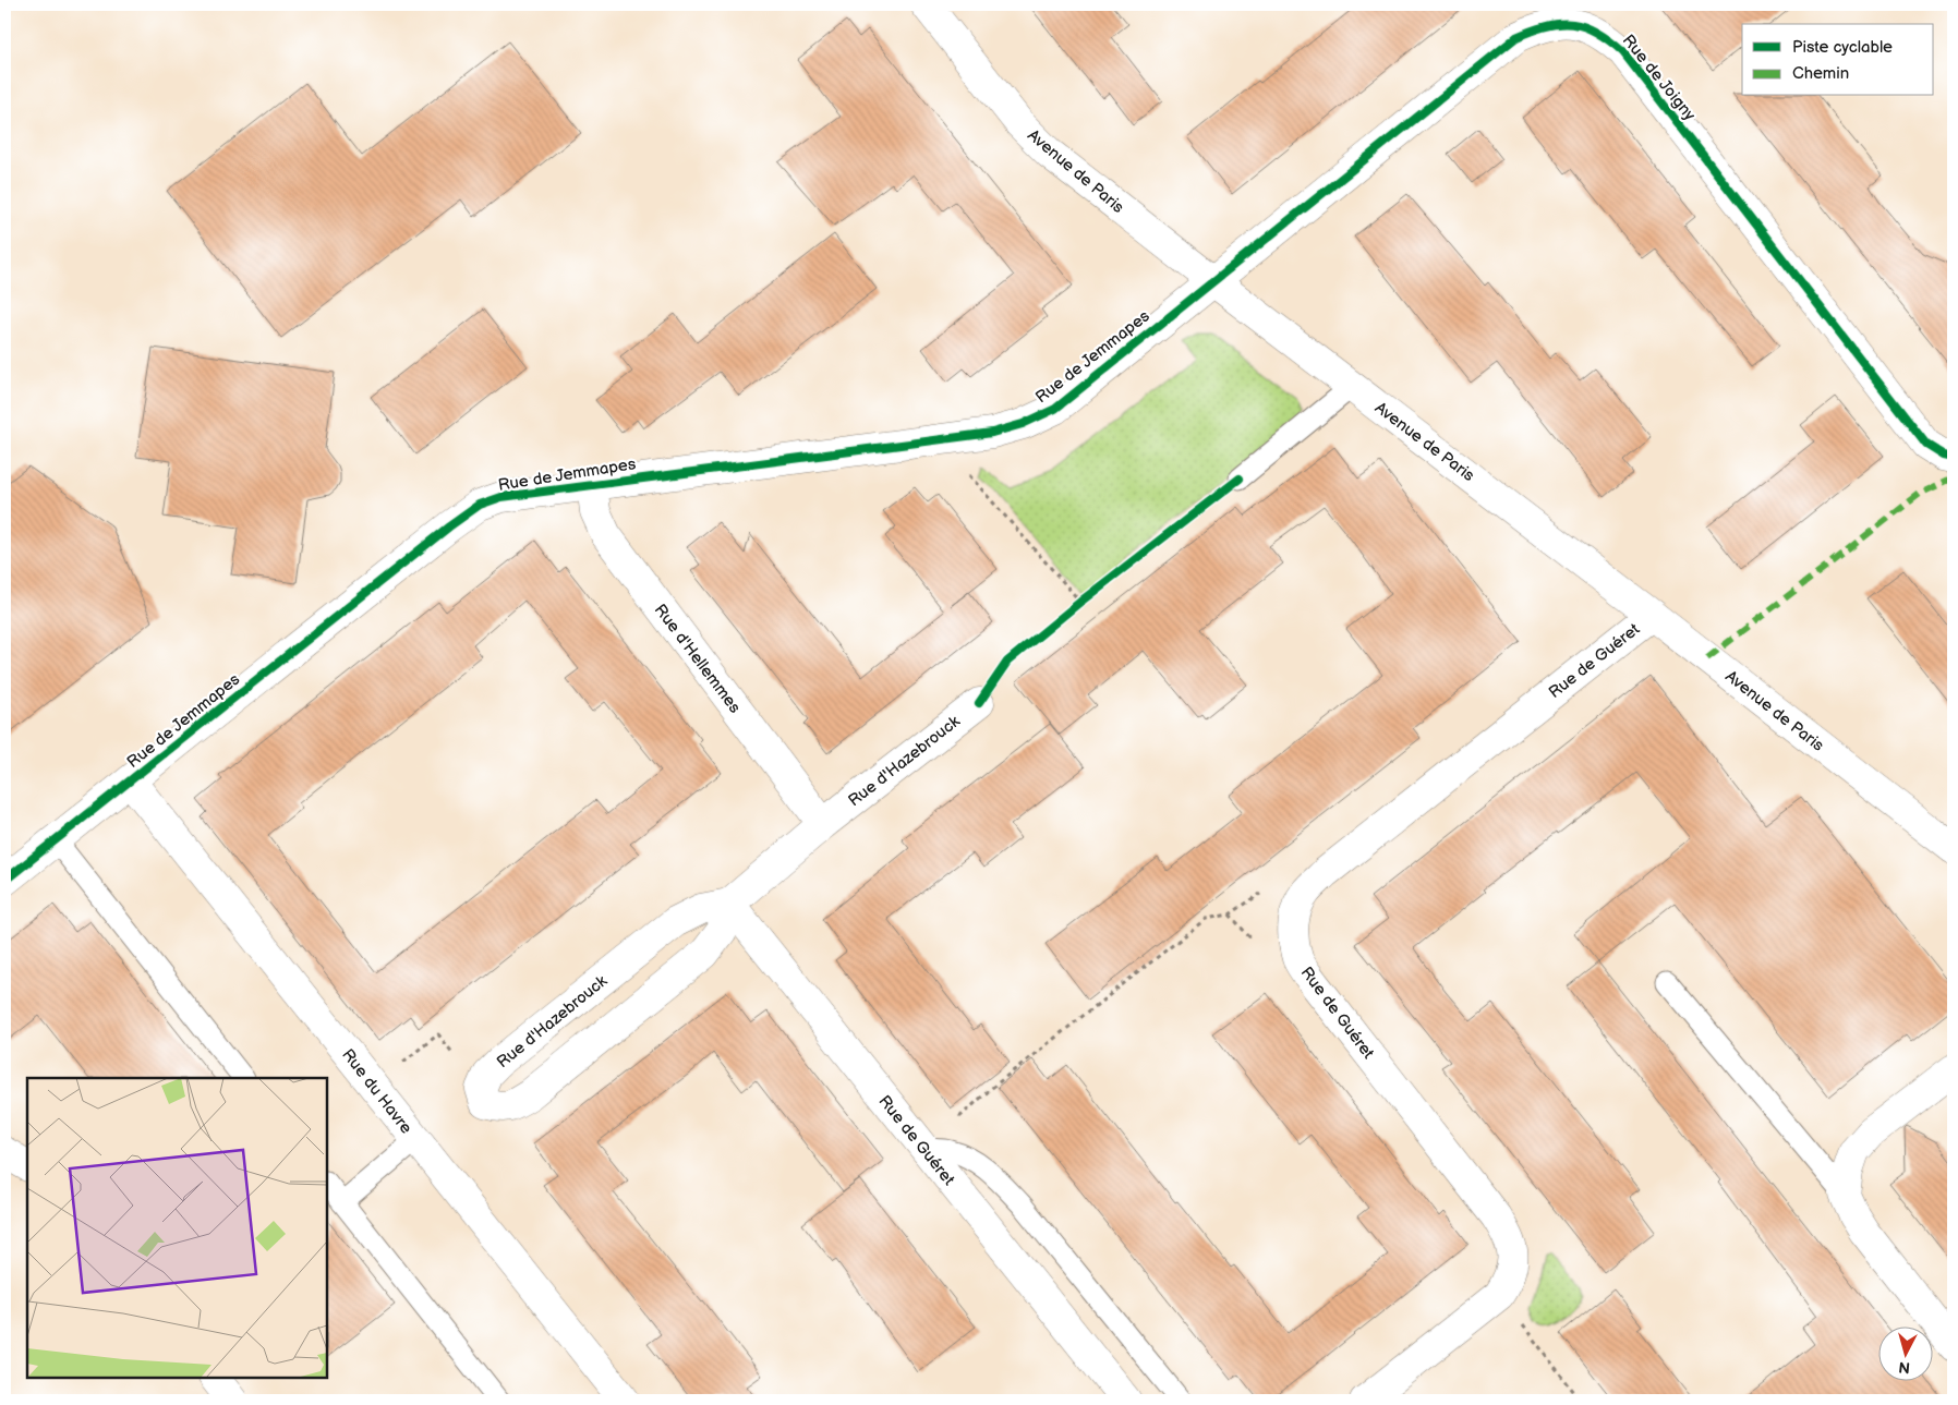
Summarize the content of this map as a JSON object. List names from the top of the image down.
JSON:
{
  "streets": {
    "street": [
      "Rue de Joigny",
      "Avenue de Paris",
      "Rue de Jemmapes",
      "Rue d'Hellemmes",
      "Rue de Guéret",
      "Rue d'Hazebrouck",
      "Rue du Havre"
    ]
  },
  "crossings": [
    ["Rue de Joigny", "Avenue de Paris"],
    ["Rue de Joigny", "Rue de Jemmapes"],
    ["Avenue de Paris", "Rue de Jemmapes"],
    ["Avenue de Paris", "Rue de Guéret"],
    ["Rue de Jemmapes", "Rue d'Hellemmes"],
    ["Rue de Jemmapes", "Rue du Havre"],
    ["Rue d'Hellemmes", "Rue d'Hazebrouck"],
    ["Rue de Guéret", "Rue d'Hazebrouck"]
  ],
  "legend": ["Piste cyclable", "Chemin"],
  "north": "bottom"
}
